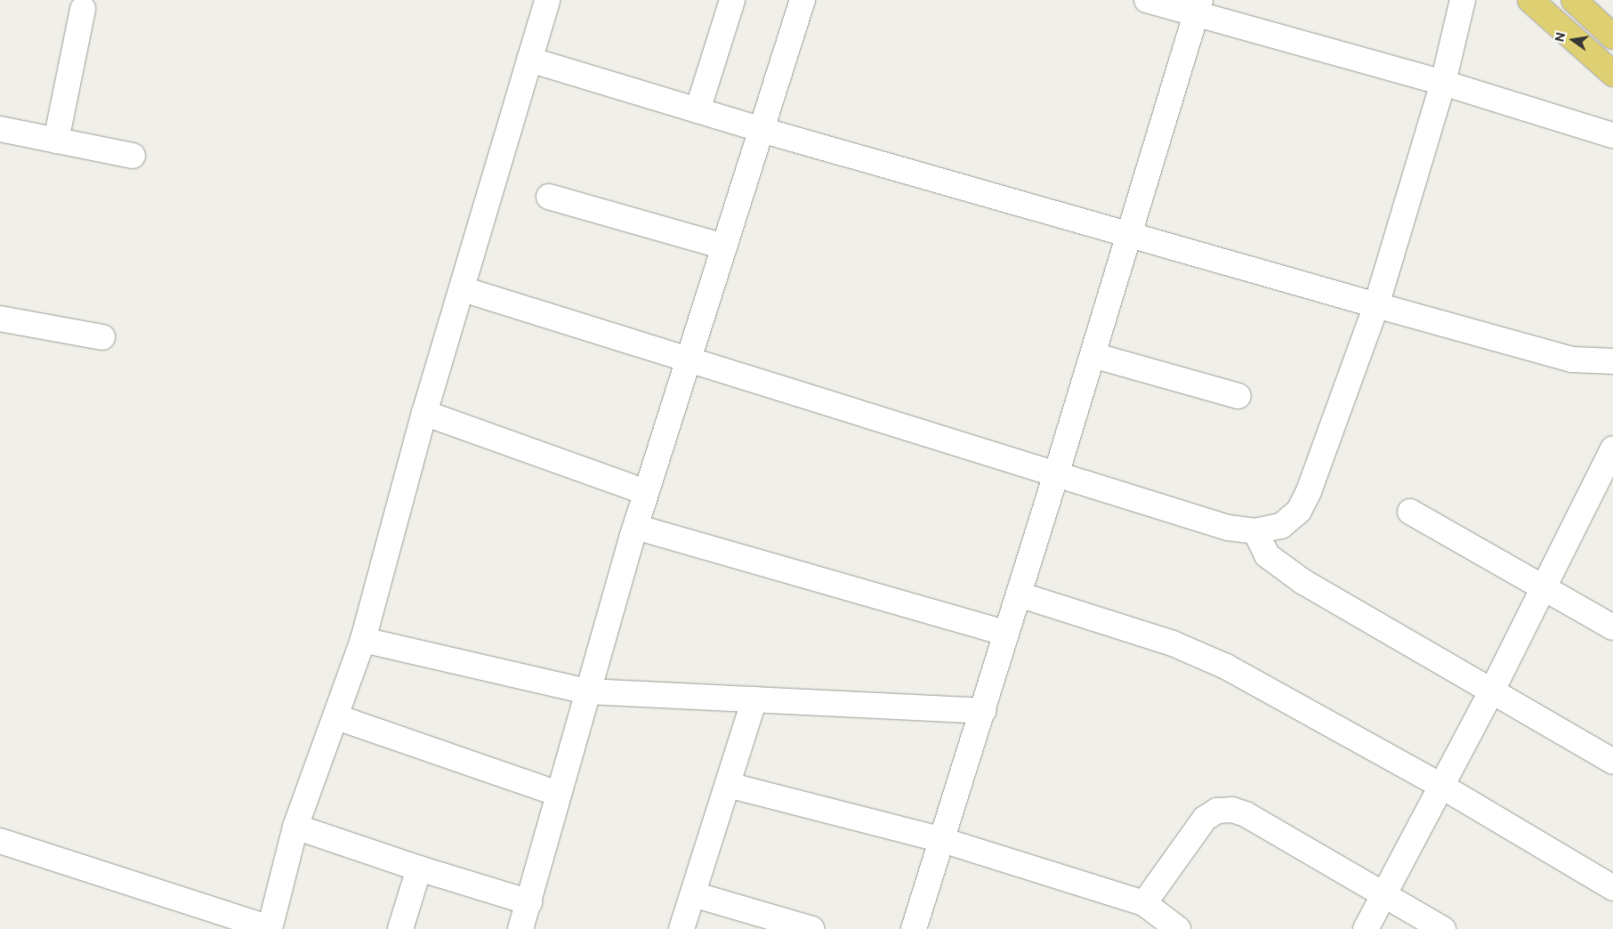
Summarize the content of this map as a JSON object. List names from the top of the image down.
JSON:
{
  "north": "left"
}
